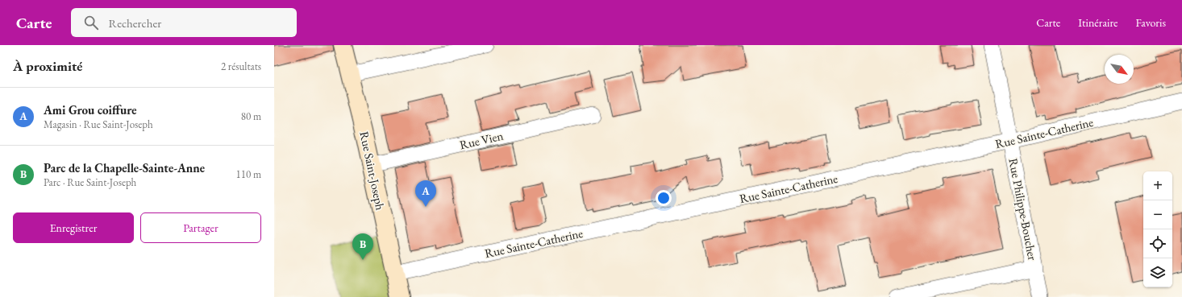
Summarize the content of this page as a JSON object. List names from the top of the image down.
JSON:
{
  "streets": {
    "street": [
      "Rue Sainte-Catherine",
      "Rue Vien",
      "Rue Saint-Joseph",
      "Rue Philippe-Boucher"
    ]
  },
  "crossings": [
    ["Rue Sainte-Catherine", "Rue Saint-Joseph"],
    ["Rue Sainte-Catherine", "Rue Philippe-Boucher"],
    ["Rue Vien", "Rue Saint-Joseph"]
  ],
  "north": "bottom right",
  "page": {
    "header": "Carte",
    "search": "Rechercher",
    "nav": ["Carte", "Itinéraire", "Favoris"],
    "heading": ["À proximité", "2 résultats"],
    "list": [
      {
        "mark": "A",
        "name": "Ami Grou coiffure",
        "note": "Magasin · Rue Saint-Joseph",
        "value": "80 m"
      },
      {
        "mark": "B",
        "name": "Parc de la Chapelle-Sainte-Anne",
        "note": "Parc · Rue Saint-Joseph",
        "value": "110 m"
      }
    ],
    "map_buttons": ["+", "−"],
    "pins": ["A", "B"],
    "buttons": ["Enregistrer", "Partager"]
  }
}
